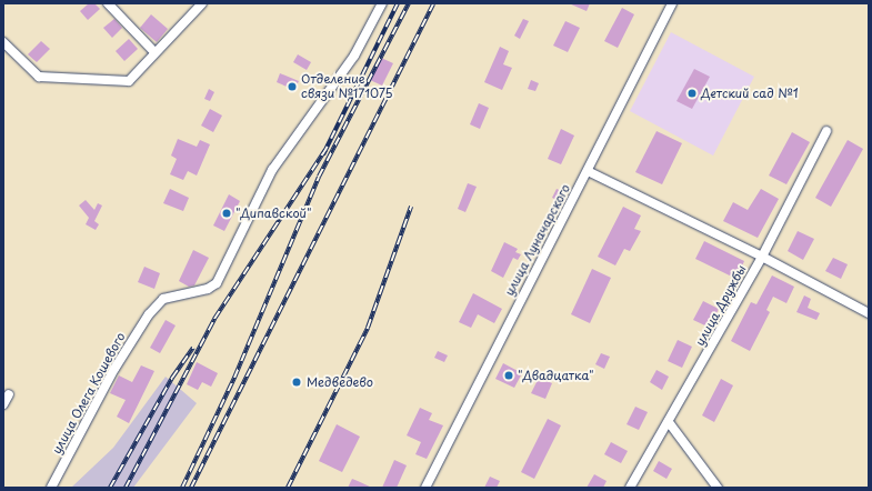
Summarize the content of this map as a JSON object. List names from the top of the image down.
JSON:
{
  "streets": {
    "street": ["улица Луначарского", "улица Дружбы", "улица Олега Кошевого"]
  },
  "places": [
    "Отделение связи №171075",
    "Детский сад №1",
    "\"Дипавской\"",
    "\"Двадцатка\"",
    "Медведево"
  ]
}
